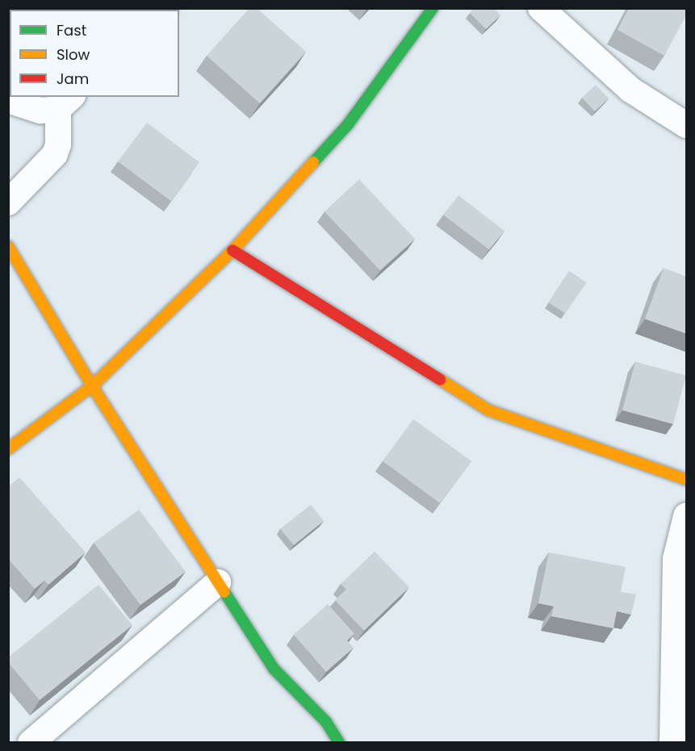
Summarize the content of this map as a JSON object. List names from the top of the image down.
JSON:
{
  "legend": ["Fast", "Slow", "Jam"]
}
